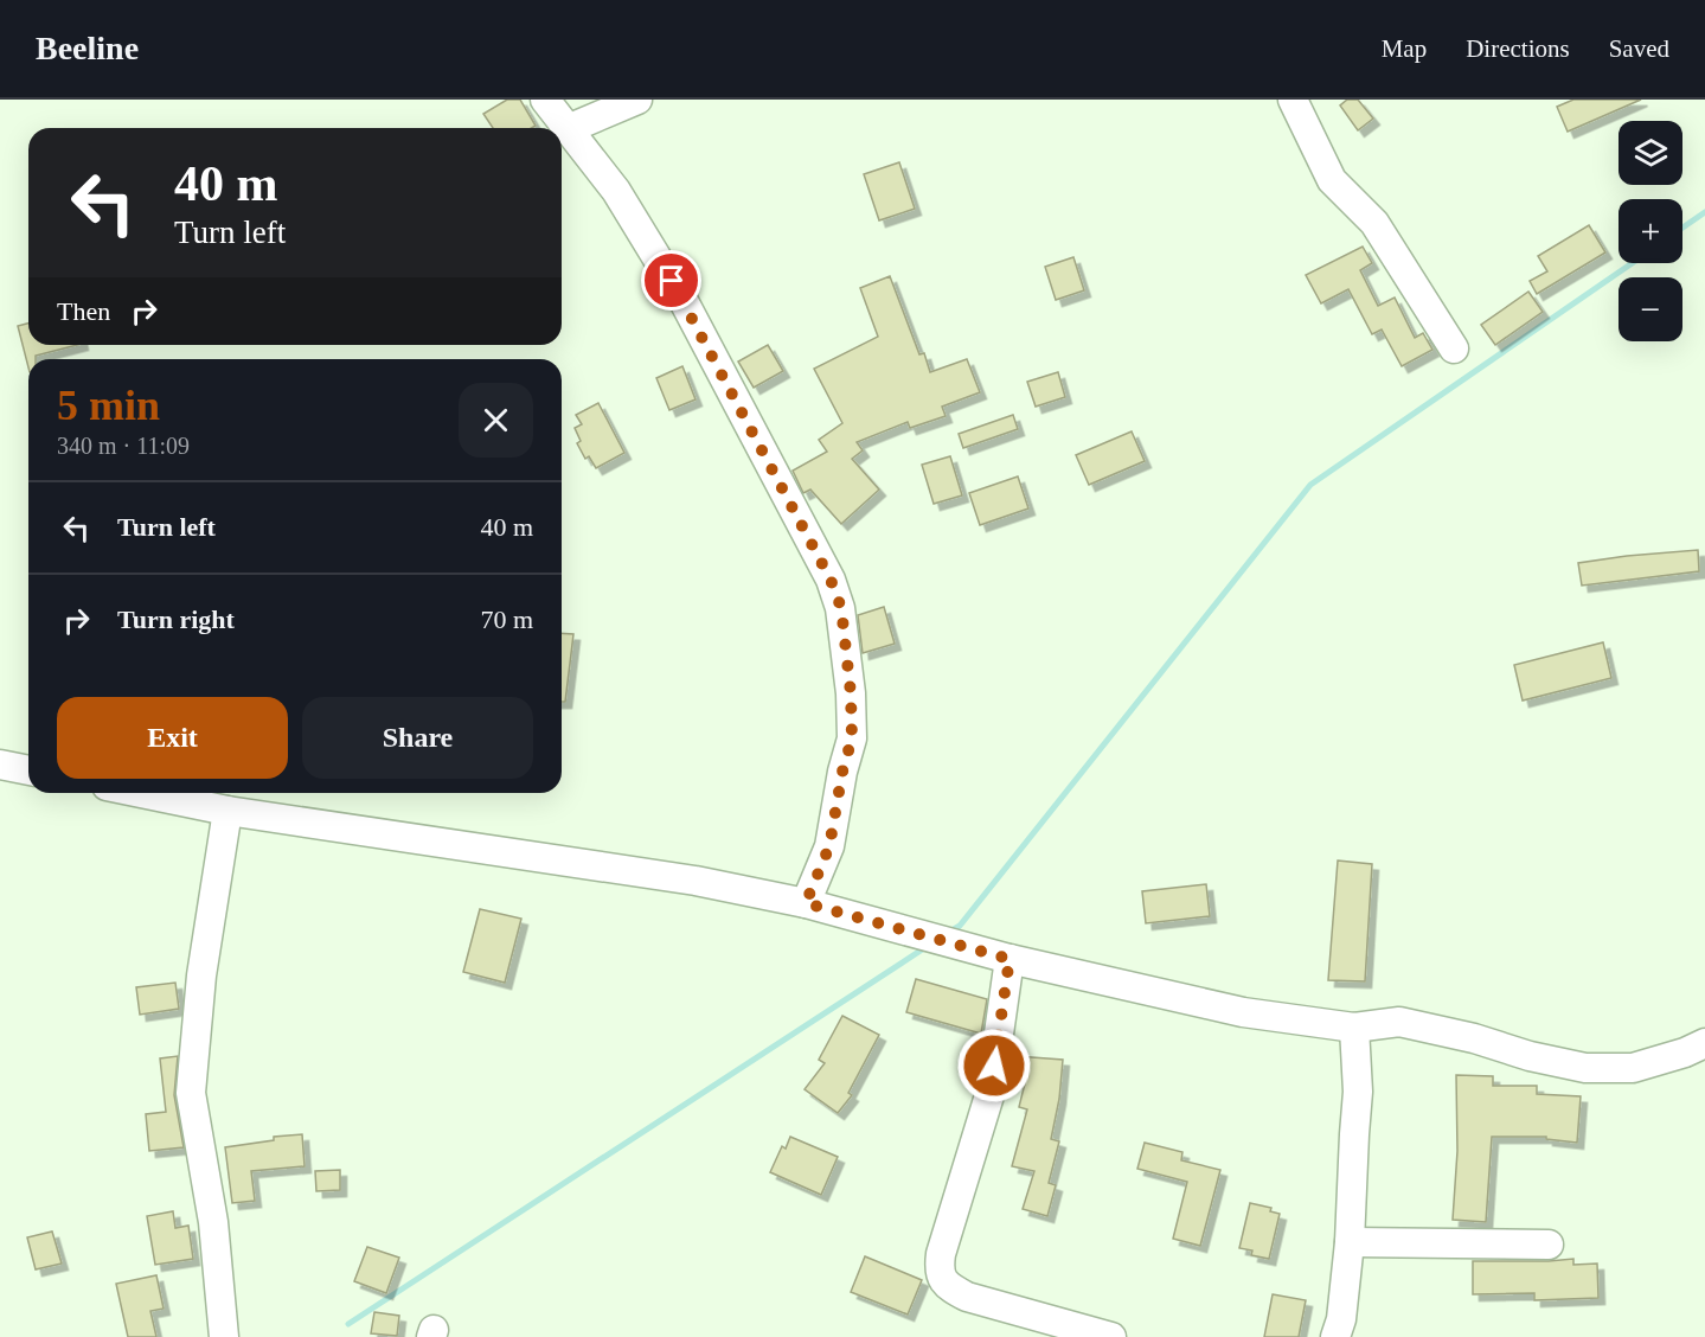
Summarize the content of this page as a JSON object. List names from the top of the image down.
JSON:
{
  "page": {
    "header": "Beeline",
    "nav": ["Map", "Directions", "Saved"],
    "map_buttons": ["+", "−"],
    "turn": ["40 m", "Turn left"],
    "then": "Then",
    "heading": ["5 min", "340 m · 11:09"],
    "list": [
      {
        "name": "Turn left",
        "value": "40 m"
      },
      {
        "name": "Turn right",
        "value": "70 m"
      }
    ],
    "buttons": ["Exit", "Share"]
  }
}
